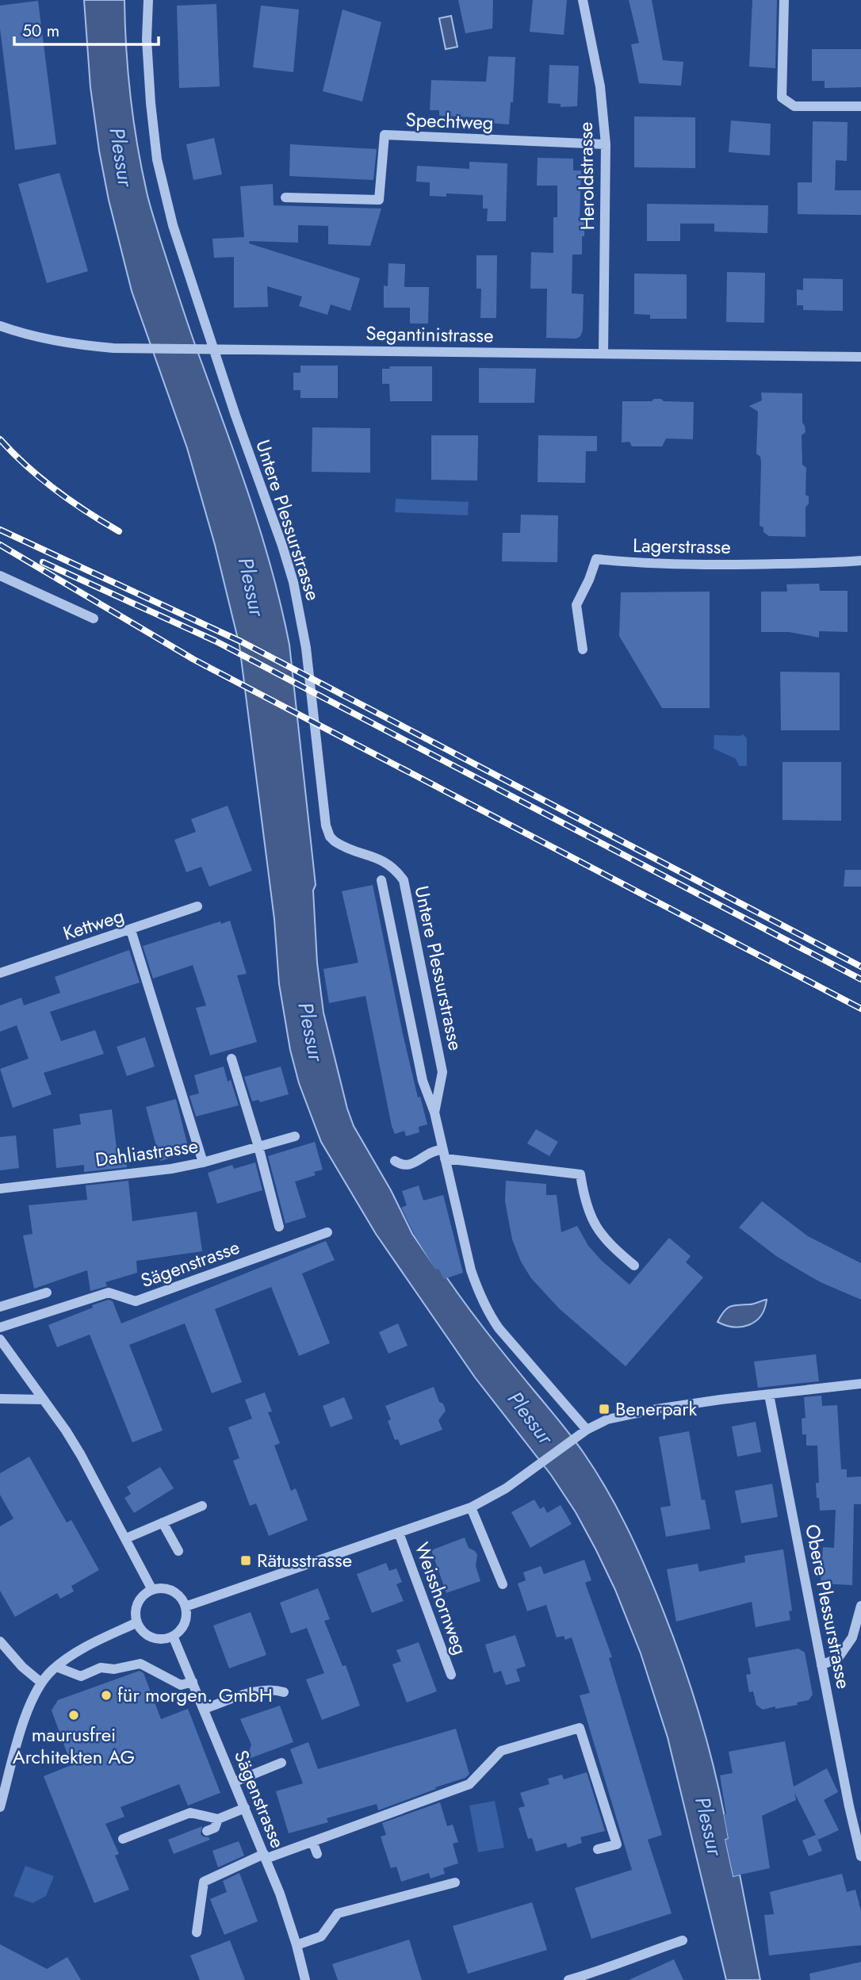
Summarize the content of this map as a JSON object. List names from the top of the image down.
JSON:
{
  "streets": {
    "street": [
      "Spechtweg",
      "Heroldstrasse",
      "Segantinistrasse",
      "Untere Plessurstrasse",
      "Lagerstrasse",
      "Kettweg",
      "Dahliastrasse",
      "Sägenstrasse",
      "Weisshornweg",
      "Obere Plessurstrasse"
    ]
  },
  "crossings": [
    ["Spechtweg", "Heroldstrasse"],
    ["Heroldstrasse", "Segantinistrasse"],
    ["Segantinistrasse", "Untere Plessurstrasse"]
  ],
  "water": ["Plessur"],
  "places": {
    "transit": ["Benerpark", "Rätusstrasse"],
    "other": ["für morgen. GmbH", "maurusfrei Architekten AG"]
  },
  "scale_bar": "50 m"
}
